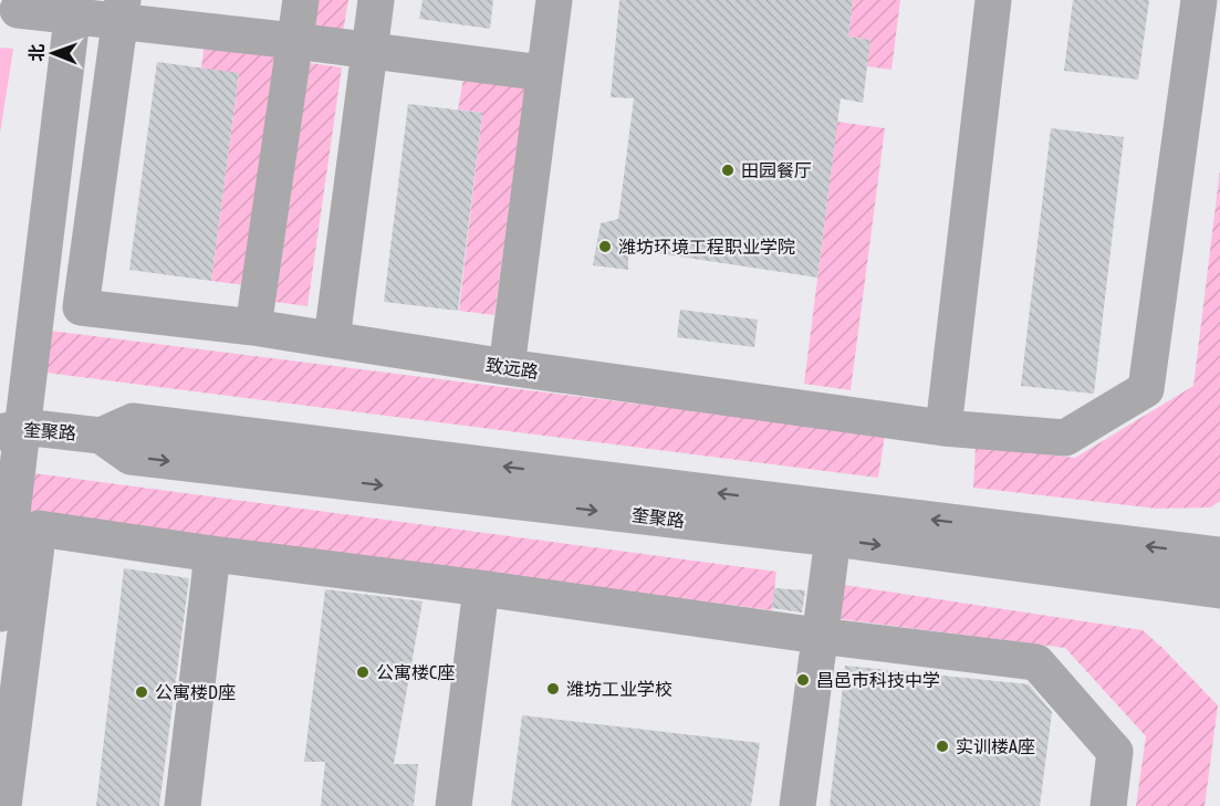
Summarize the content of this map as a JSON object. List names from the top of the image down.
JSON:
{
  "streets": {
    "street": ["致远路", "奎聚路"]
  },
  "places": [
    "田园餐厅",
    "潍坊环境工程职业学院",
    "公寓楼C座",
    "昌邑市科技中学",
    "潍坊工业学校",
    "公寓楼D座",
    "实训楼A座"
  ],
  "north": "left"
}
